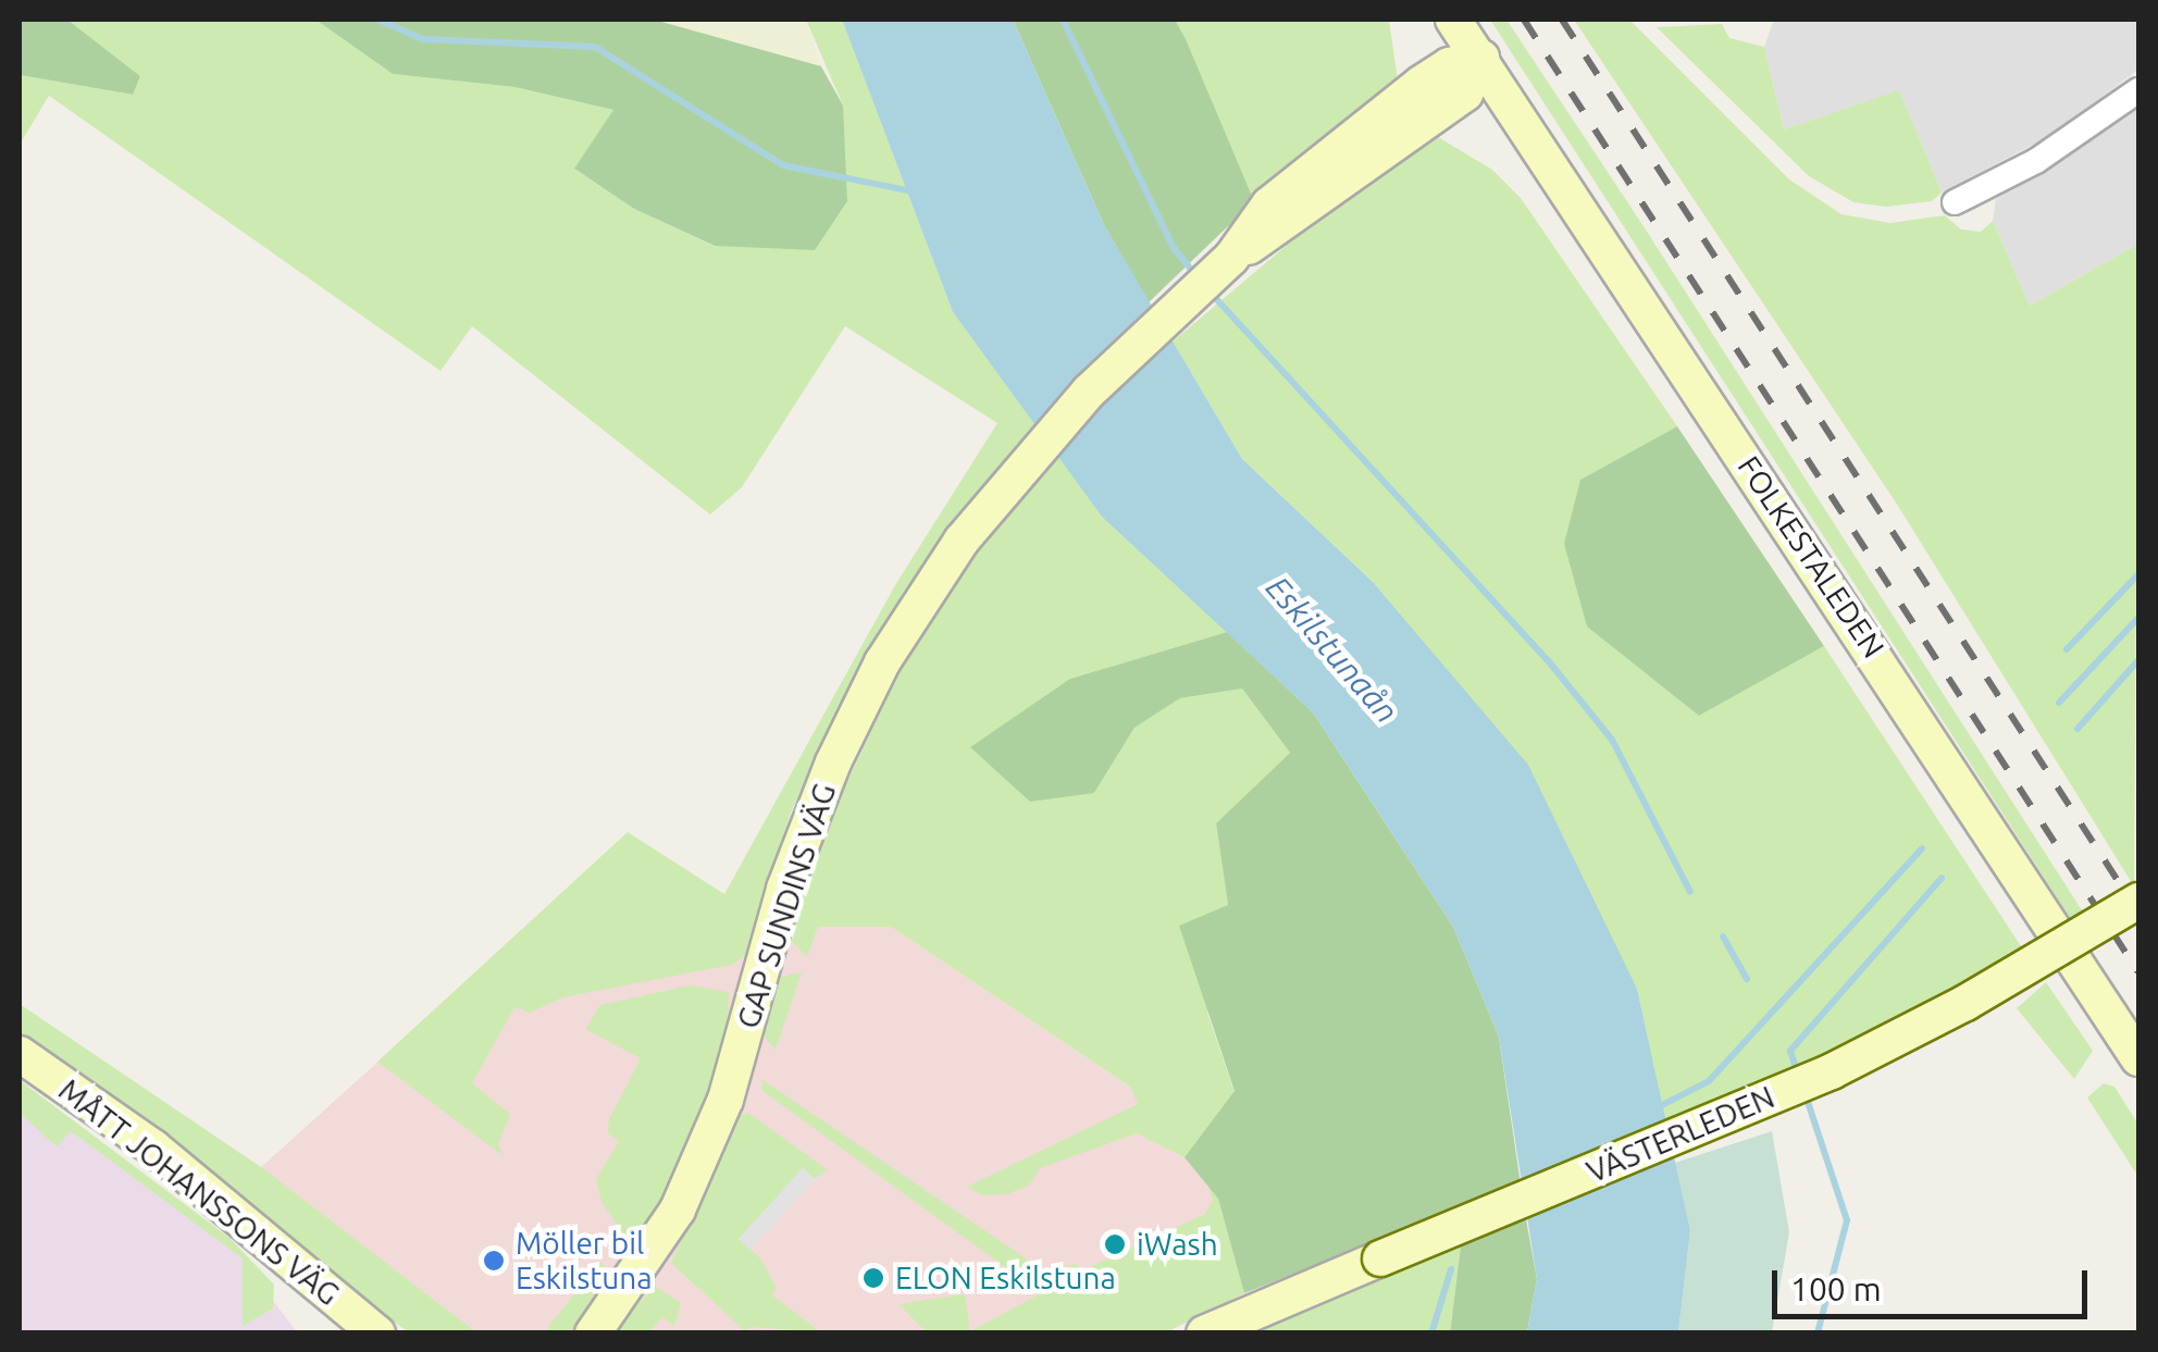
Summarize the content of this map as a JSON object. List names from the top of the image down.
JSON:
{
  "streets": {
    "main road": [
      "FOLKESTALEDEN",
      "GAP SUNDINS VÄG",
      "VÄSTERLEDEN",
      "MÅTT JOHANSSONS VÄG"
    ]
  },
  "crossings": [
    ["FOLKESTALEDEN", "GAP SUNDINS VÄG"]
  ],
  "water": ["Eskilstunaån"],
  "places": ["iWash", "Möller bil Eskilstuna", "ELON Eskilstuna"],
  "scale_bar": "100 m"
}
